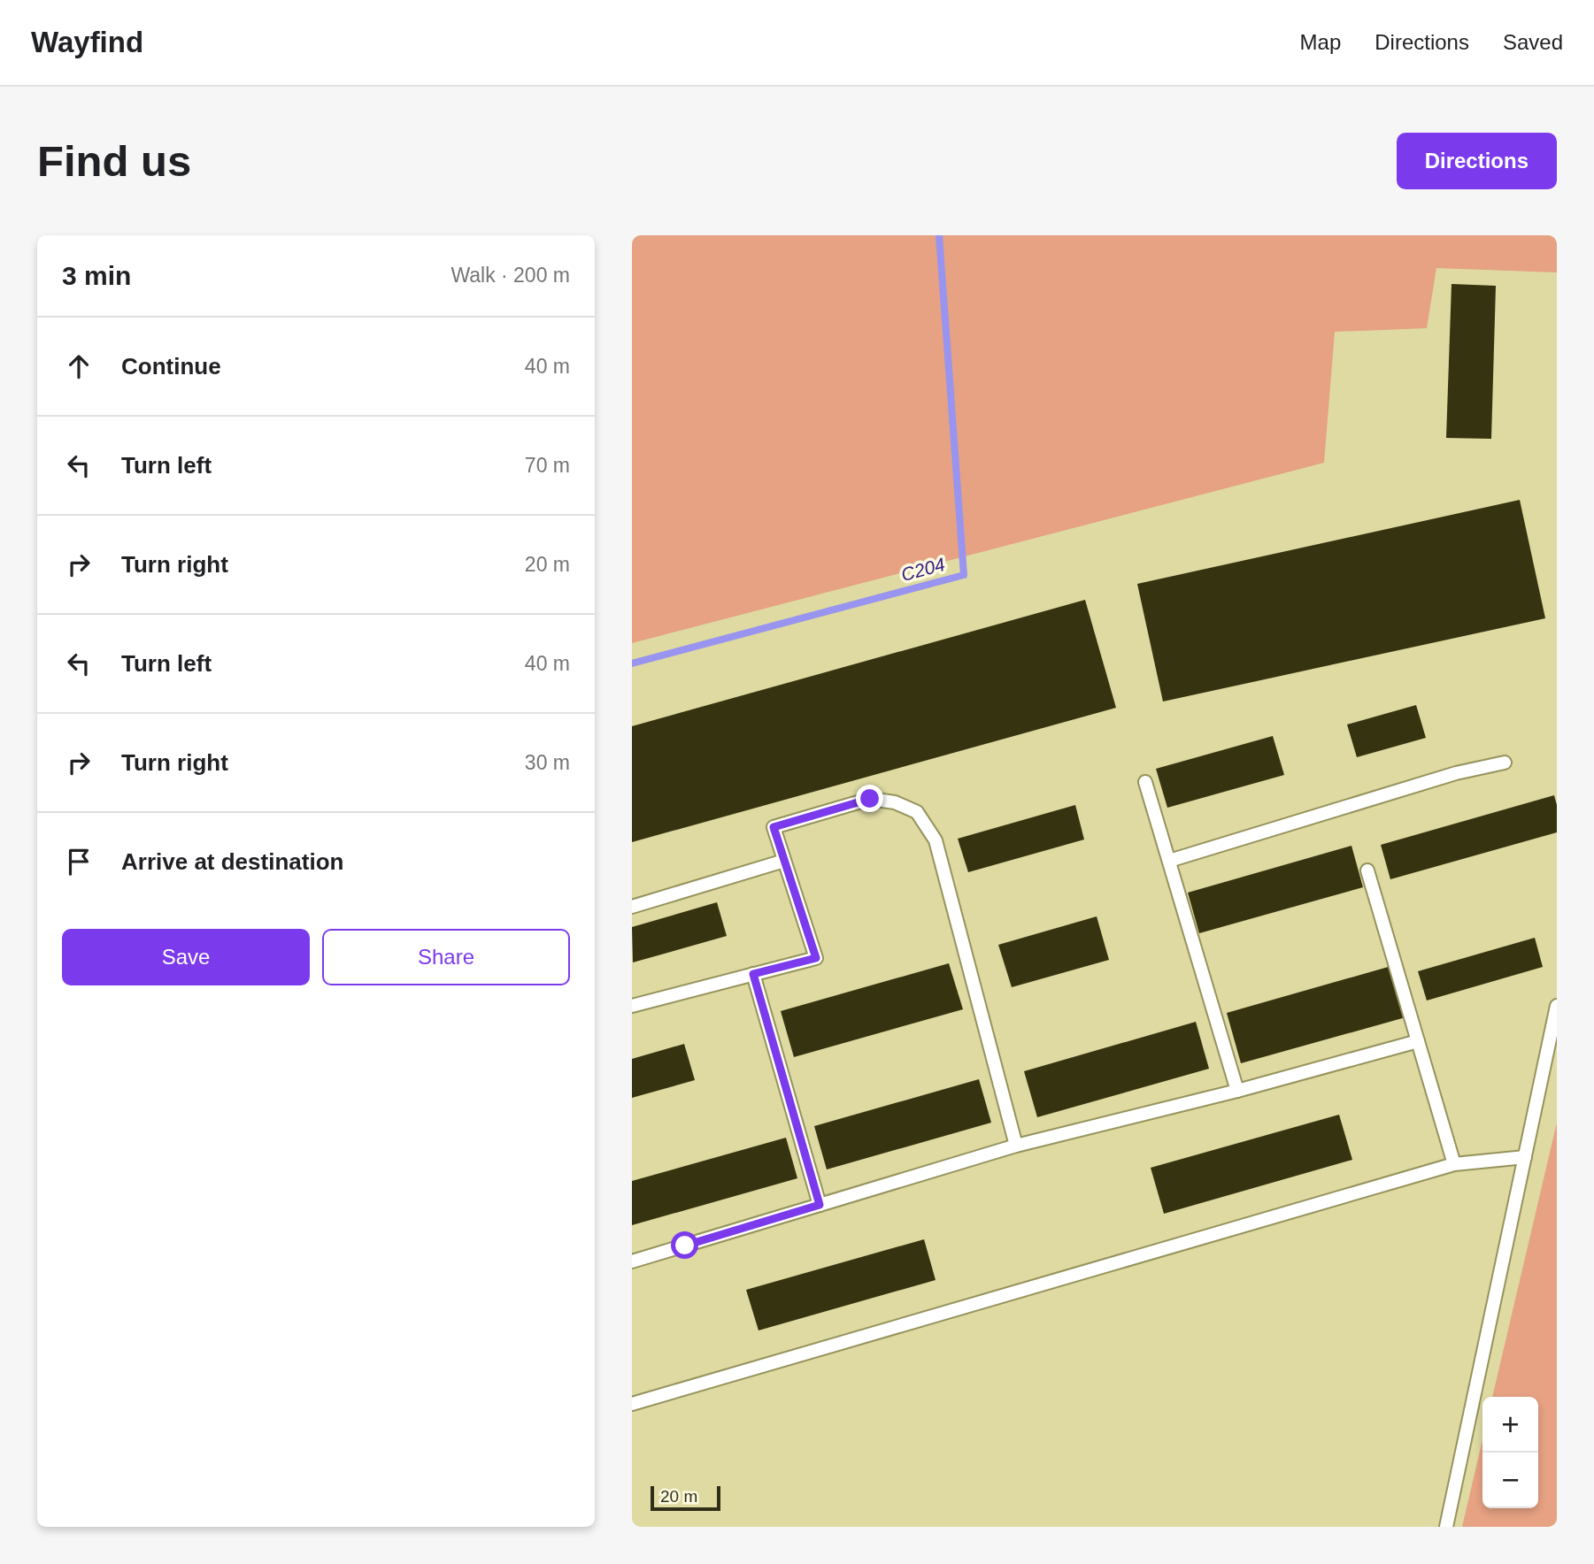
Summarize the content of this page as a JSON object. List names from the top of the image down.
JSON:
{
  "water": ["C204"],
  "scale_bar": "20 m",
  "page": {
    "header": "Wayfind",
    "nav": ["Map", "Directions", "Saved"],
    "buttons": [
      "Directions",
      ["Save", "Share"]
    ],
    "title": "Find us",
    "heading": ["3 min", "Walk · 200 m"],
    "list": [
      ["Continue", "40 m"],
      ["Turn left", "70 m"],
      ["Turn right", "20 m"],
      ["Turn left", "40 m"],
      ["Turn right", "30 m"],
      "Arrive at destination"
    ],
    "map_buttons": ["+", "−"],
    "scale": "20 m"
  }
}
